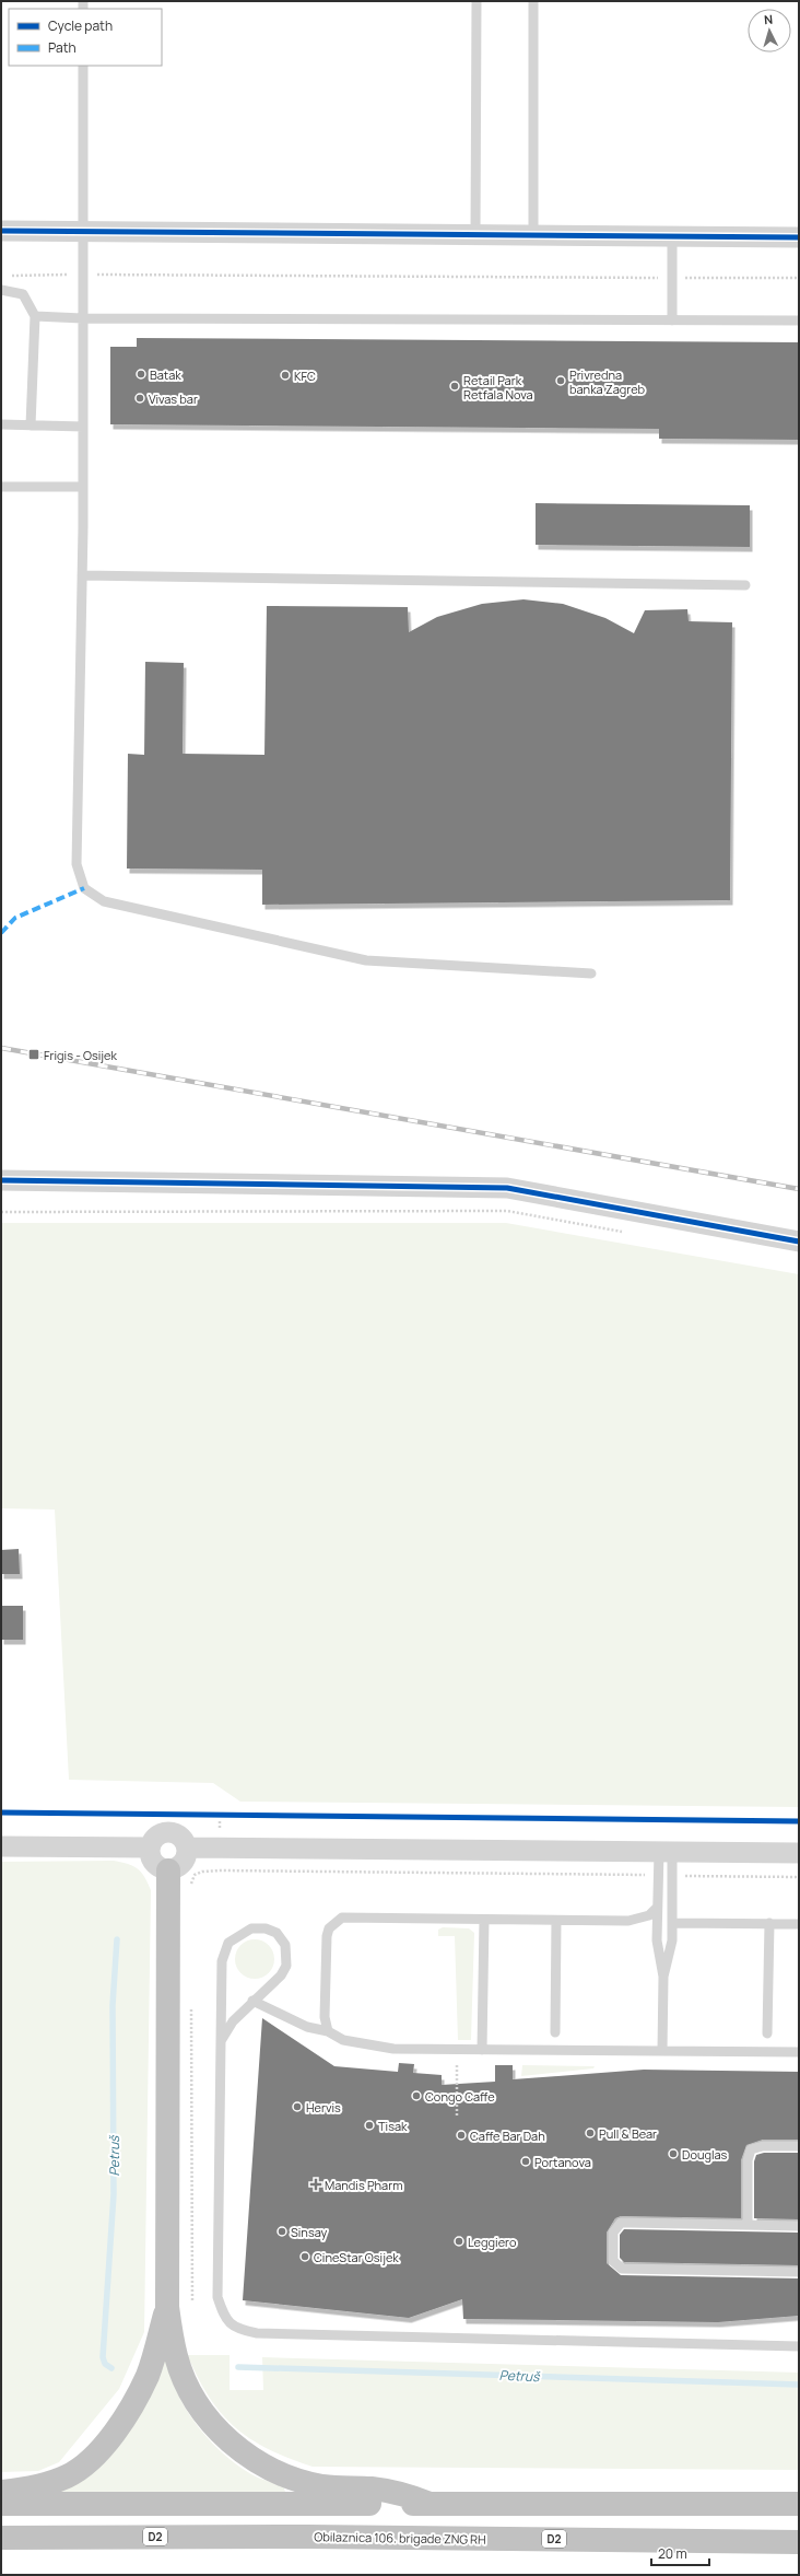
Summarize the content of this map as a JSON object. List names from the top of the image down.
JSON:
{
  "streets": {
    "highway": ["D2", "Obilaznica 106. brigade ZNG RH"]
  },
  "water": ["Petruš"],
  "places": {
    "other": [
      "Batak",
      "KFC",
      "Privredna banka Zagreb",
      "Retail Park Retfala Nova",
      "Vivas bar",
      "Congo Caffe",
      "Hervis",
      "Tisak",
      "Pull & Bear",
      "Caffe Bar Dah",
      "Douglas",
      "Portanova",
      "Sinsay",
      "Leggiero",
      "CineStar Osijek"
    ],
    "transit": ["Frigis - Osijek"],
    "health": ["Mandis Pharm"]
  },
  "legend": ["Cycle path", "Path"],
  "scale_bar": "20 m",
  "north": "top"
}
